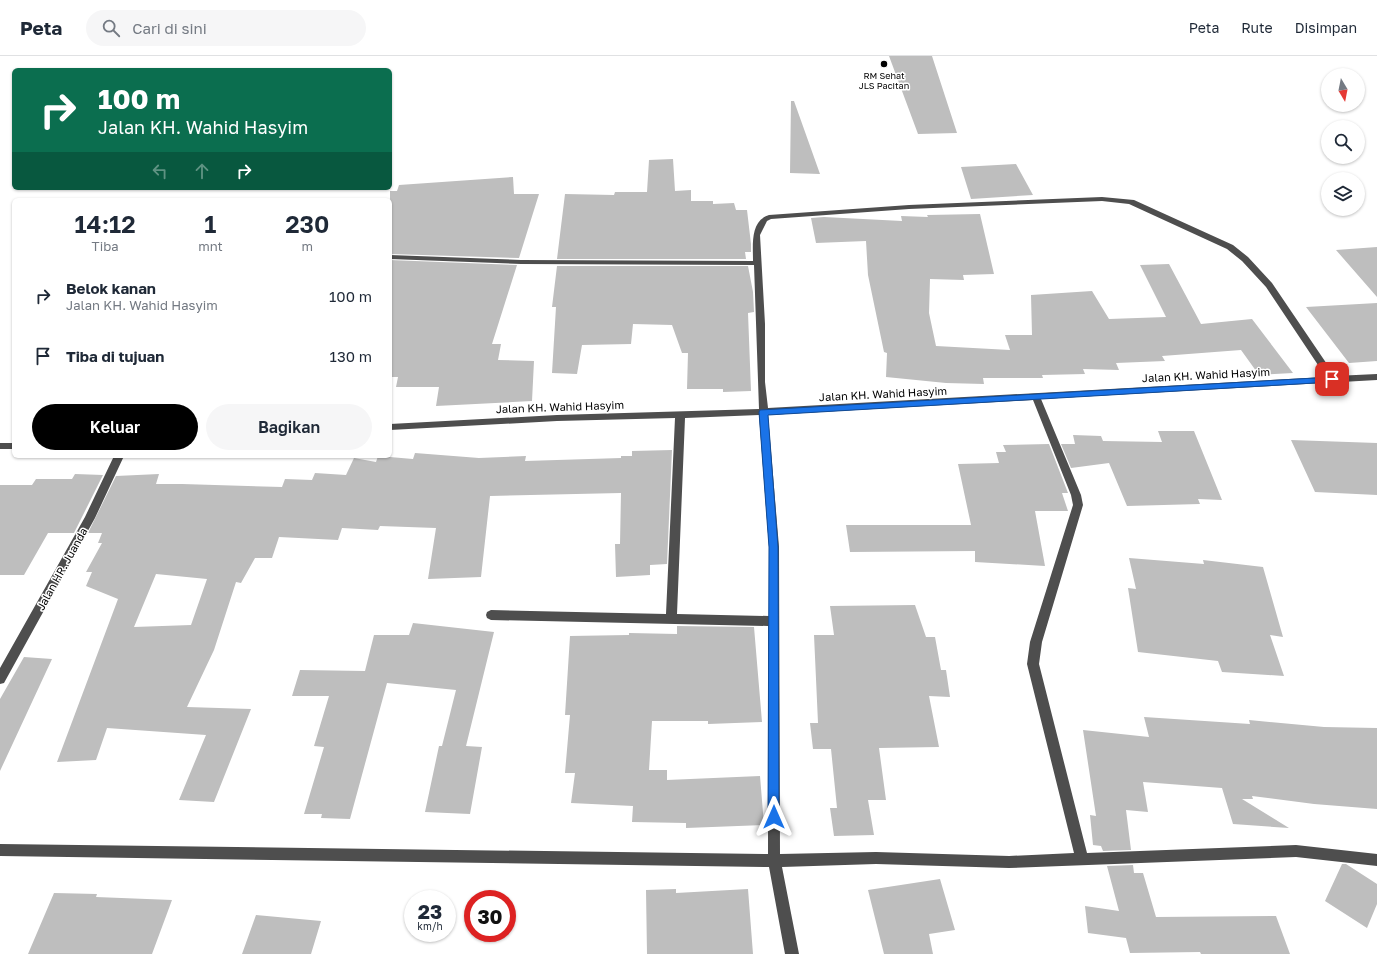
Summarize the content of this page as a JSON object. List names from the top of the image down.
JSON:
{
  "streets": {
    "street": ["Jalan KH. Wahid Hasyim", "Jalan HR. Juanda"]
  },
  "places": ["RM Sehat JLS Pacitan"],
  "north": "bottom",
  "page": {
    "header": "Peta",
    "search": "Cari di sini",
    "nav": ["Peta", "Rute", "Disimpan"],
    "turn": ["100 m", "Jalan KH. Wahid Hasyim"],
    "eta": [
      "14:12",
      "Tiba",
      "1",
      "mnt",
      "230",
      "m"
    ],
    "list": [
      {
        "name": "Belok kanan",
        "note": "Jalan KH. Wahid Hasyim",
        "value": "100 m"
      },
      {
        "name": "Tiba di tujuan",
        "value": "130 m"
      }
    ],
    "buttons": ["Keluar", "Bagikan"],
    "speed": "23 km/h",
    "limit": "30"
  }
}
